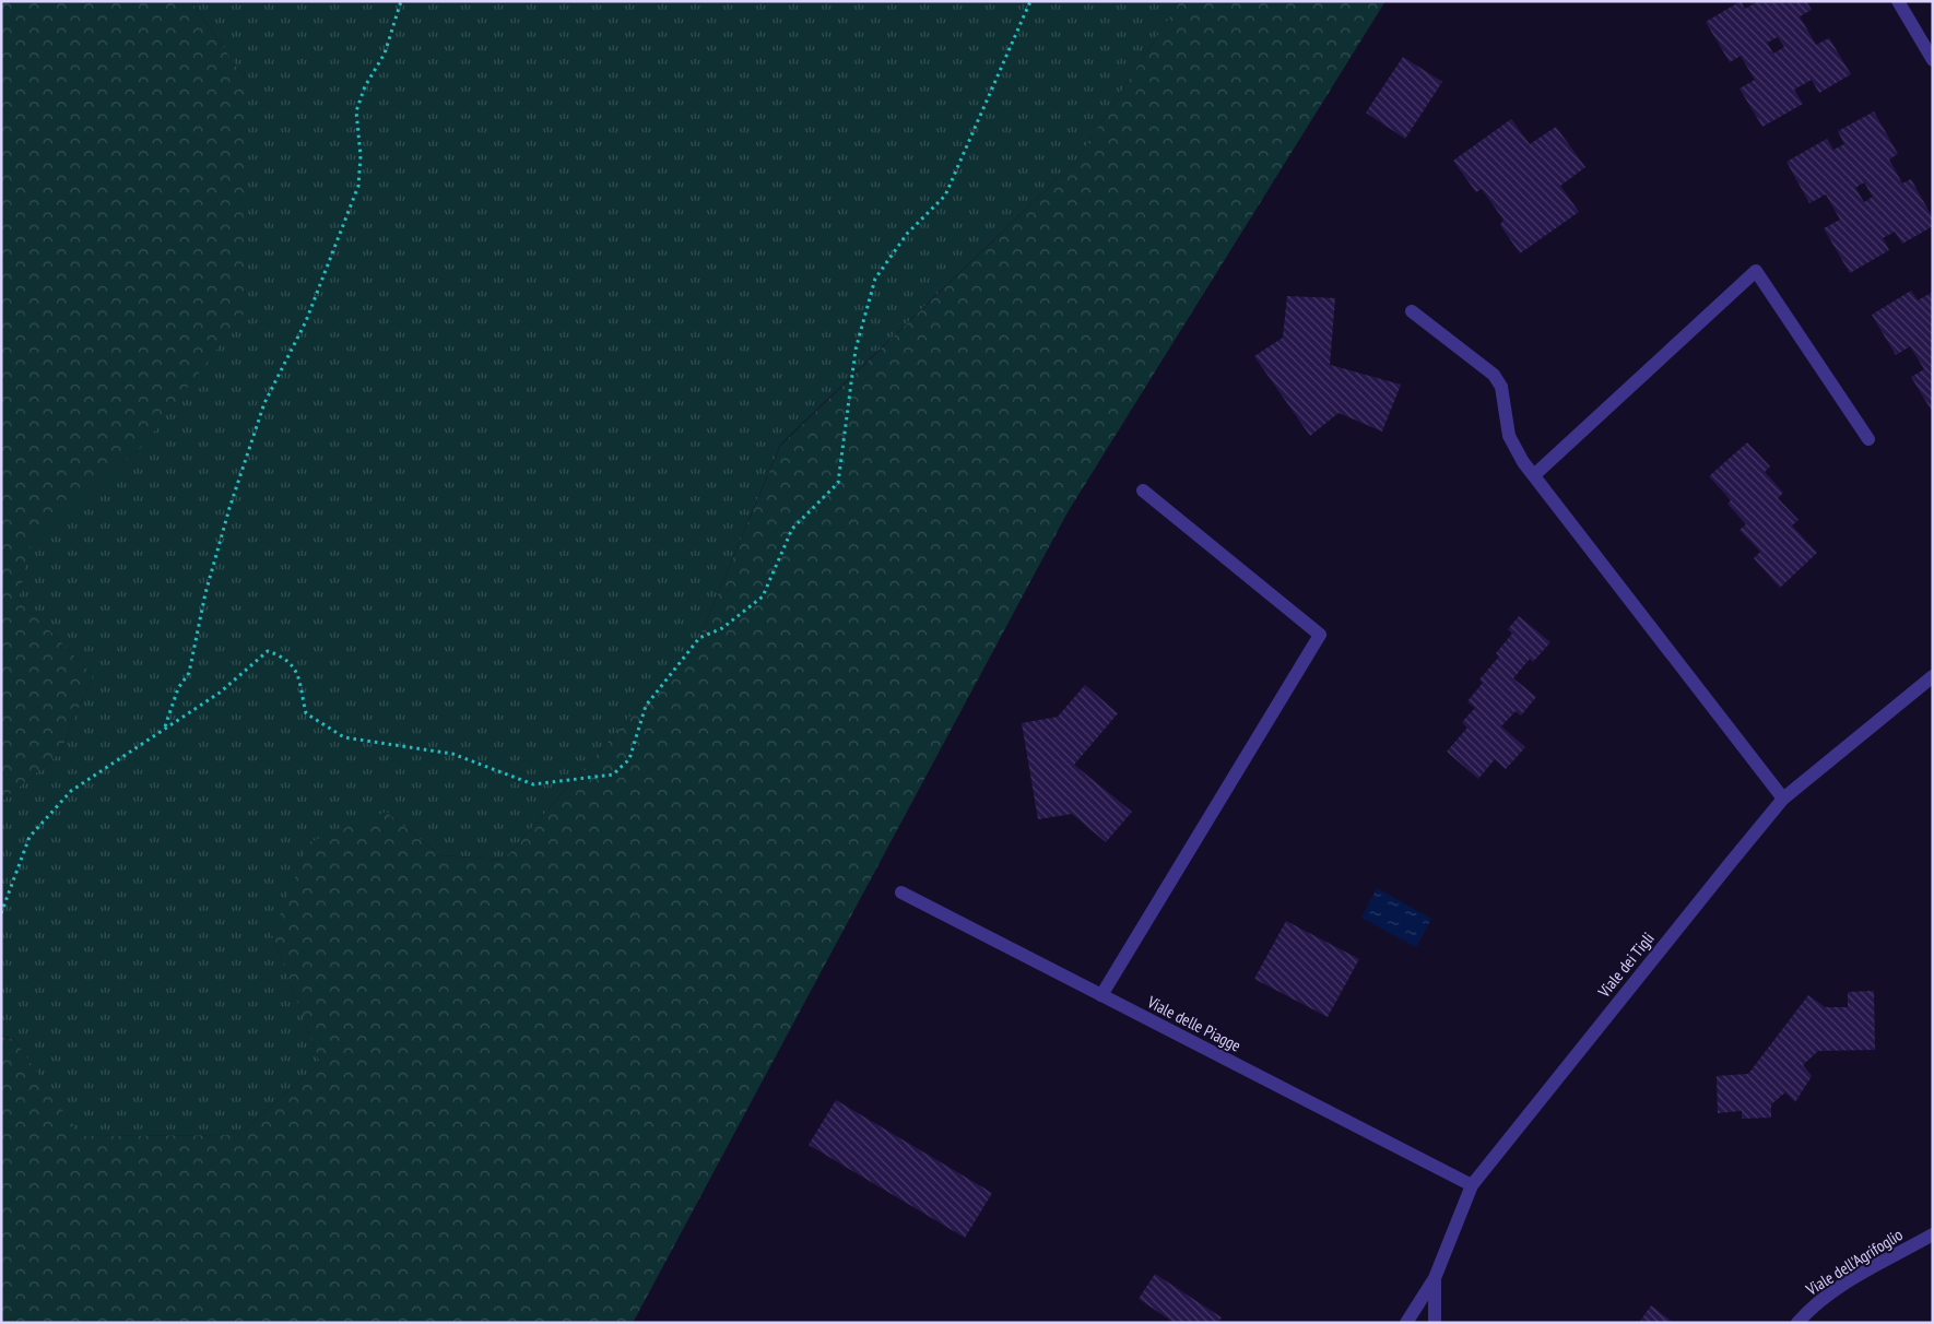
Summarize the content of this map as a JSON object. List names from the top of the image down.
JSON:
{
  "streets": {
    "street": ["Viale dei Tigli", "Viale delle Piagge", "Viale dell'Agrifoglio"]
  },
  "crossings": [
    ["Viale dei Tigli", "Viale delle Piagge"]
  ]
}
